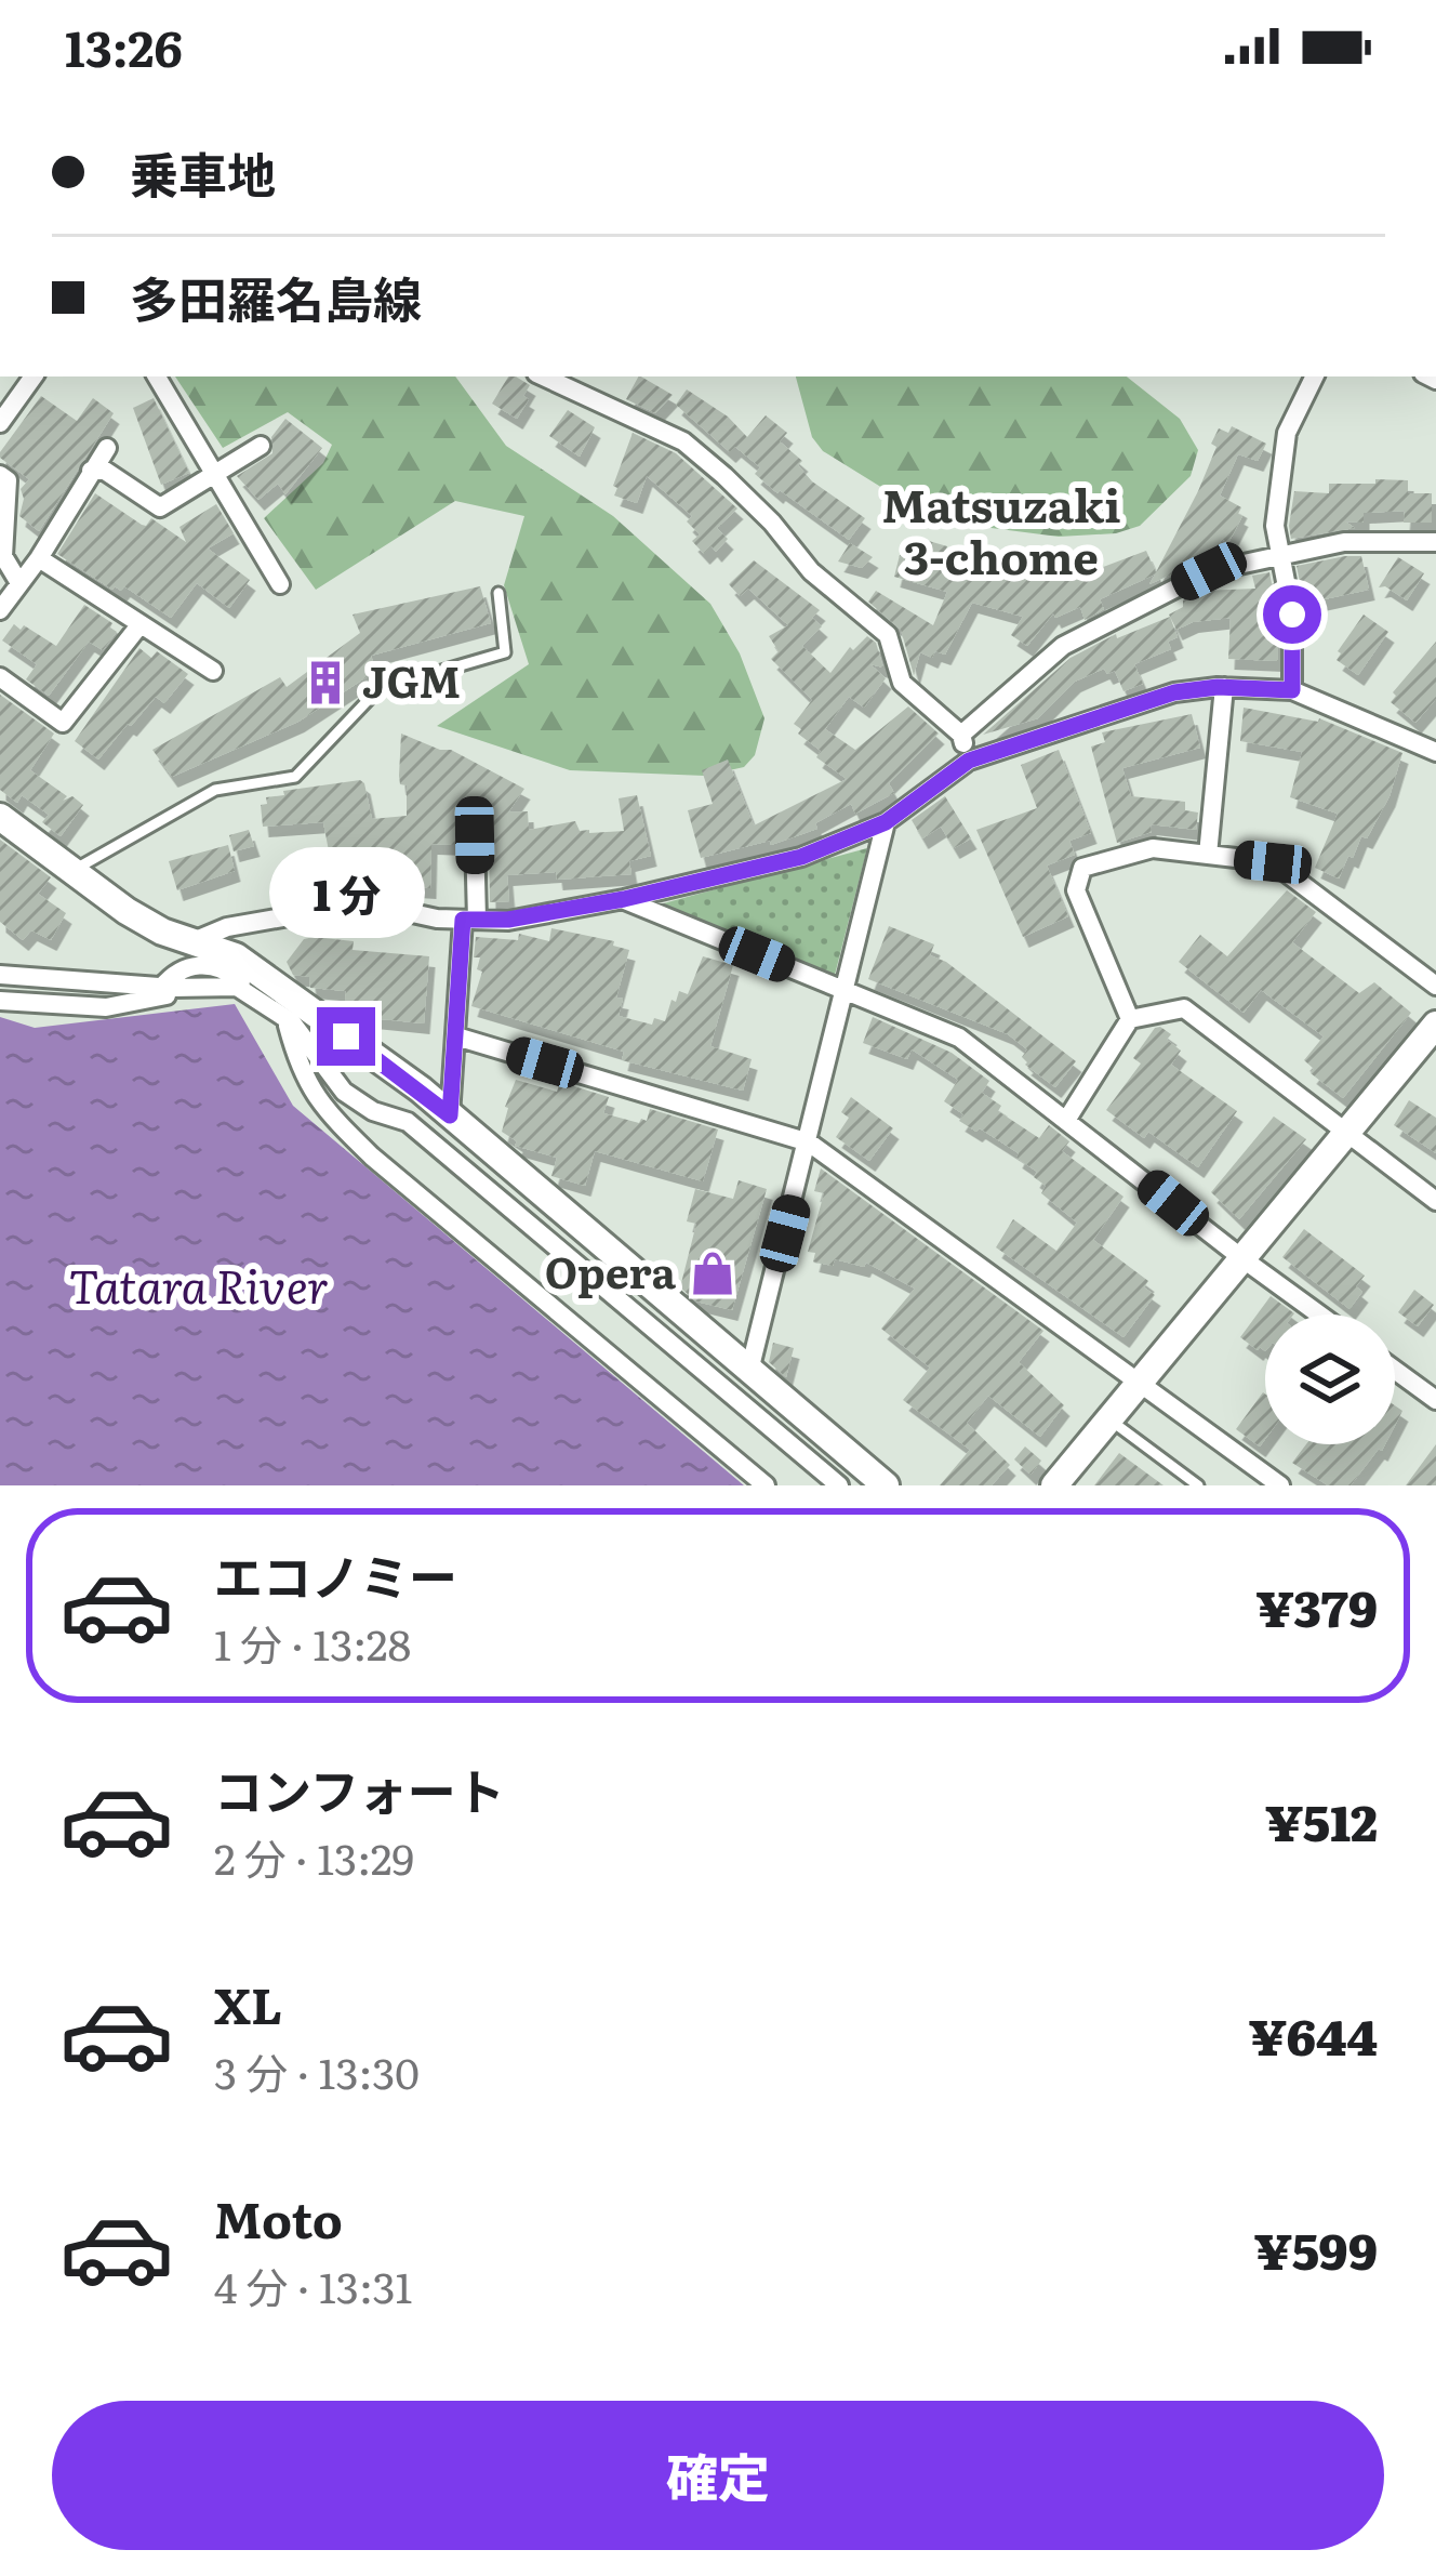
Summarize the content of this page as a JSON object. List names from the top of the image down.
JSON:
{
  "districts": ["Matsuzaki 3-chome"],
  "water": ["Tatara River"],
  "places": {
    "building": ["JGM"],
    "shop": ["Opera"]
  },
  "page": {
    "status": "13:26",
    "banner": ["乗車地", "多田羅名島線"],
    "bubble": "1 分",
    "list": [
      {
        "name": "エコノミー",
        "note": "1 分 · 13:28",
        "value": "¥379"
      },
      {
        "name": "コンフォート",
        "note": "2 分 · 13:29",
        "value": "¥512"
      },
      {
        "name": "XL",
        "note": "3 分 · 13:30",
        "value": "¥644"
      },
      {
        "name": "Moto",
        "note": "4 分 · 13:31",
        "value": "¥599"
      }
    ],
    "buttons": "確定"
  }
}
